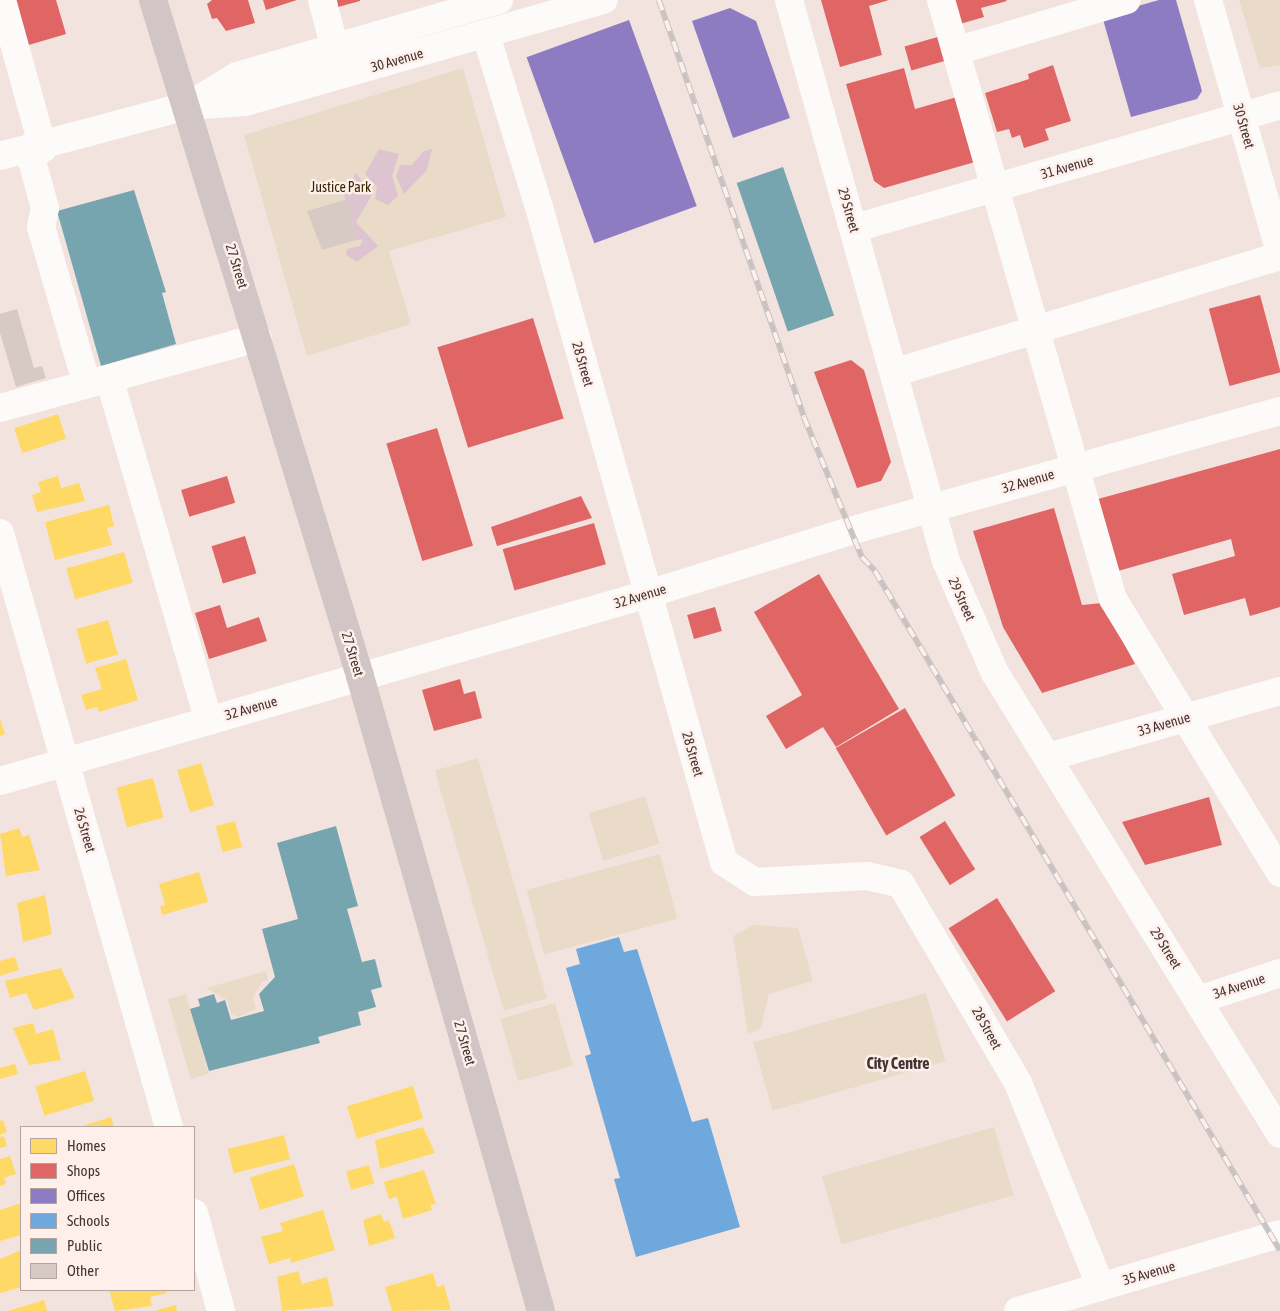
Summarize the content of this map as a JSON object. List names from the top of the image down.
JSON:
{
  "streets": {
    "main road": ["27 Street"],
    "street": [
      "30 Avenue",
      "30 Street",
      "31 Avenue",
      "29 Street",
      "28 Street",
      "32 Avenue",
      "33 Avenue",
      "26 Street",
      "34 Avenue",
      "35 Avenue"
    ]
  },
  "crossings": [
    ["30 Avenue", "27 Street"],
    ["30 Avenue", "28 Street"],
    ["30 Street", "31 Avenue"],
    ["31 Avenue", "29 Street"],
    ["29 Street", "32 Avenue"],
    ["29 Street", "33 Avenue"],
    ["29 Street", "34 Avenue"],
    ["27 Street", "32 Avenue"],
    ["28 Street", "32 Avenue"],
    ["28 Street", "35 Avenue"],
    ["32 Avenue", "26 Street"]
  ],
  "districts": ["City Centre"],
  "parks": ["Justice Park"],
  "legend": [
    "Homes",
    "Shops",
    "Offices",
    "Schools",
    "Public",
    "Other"
  ]
}
